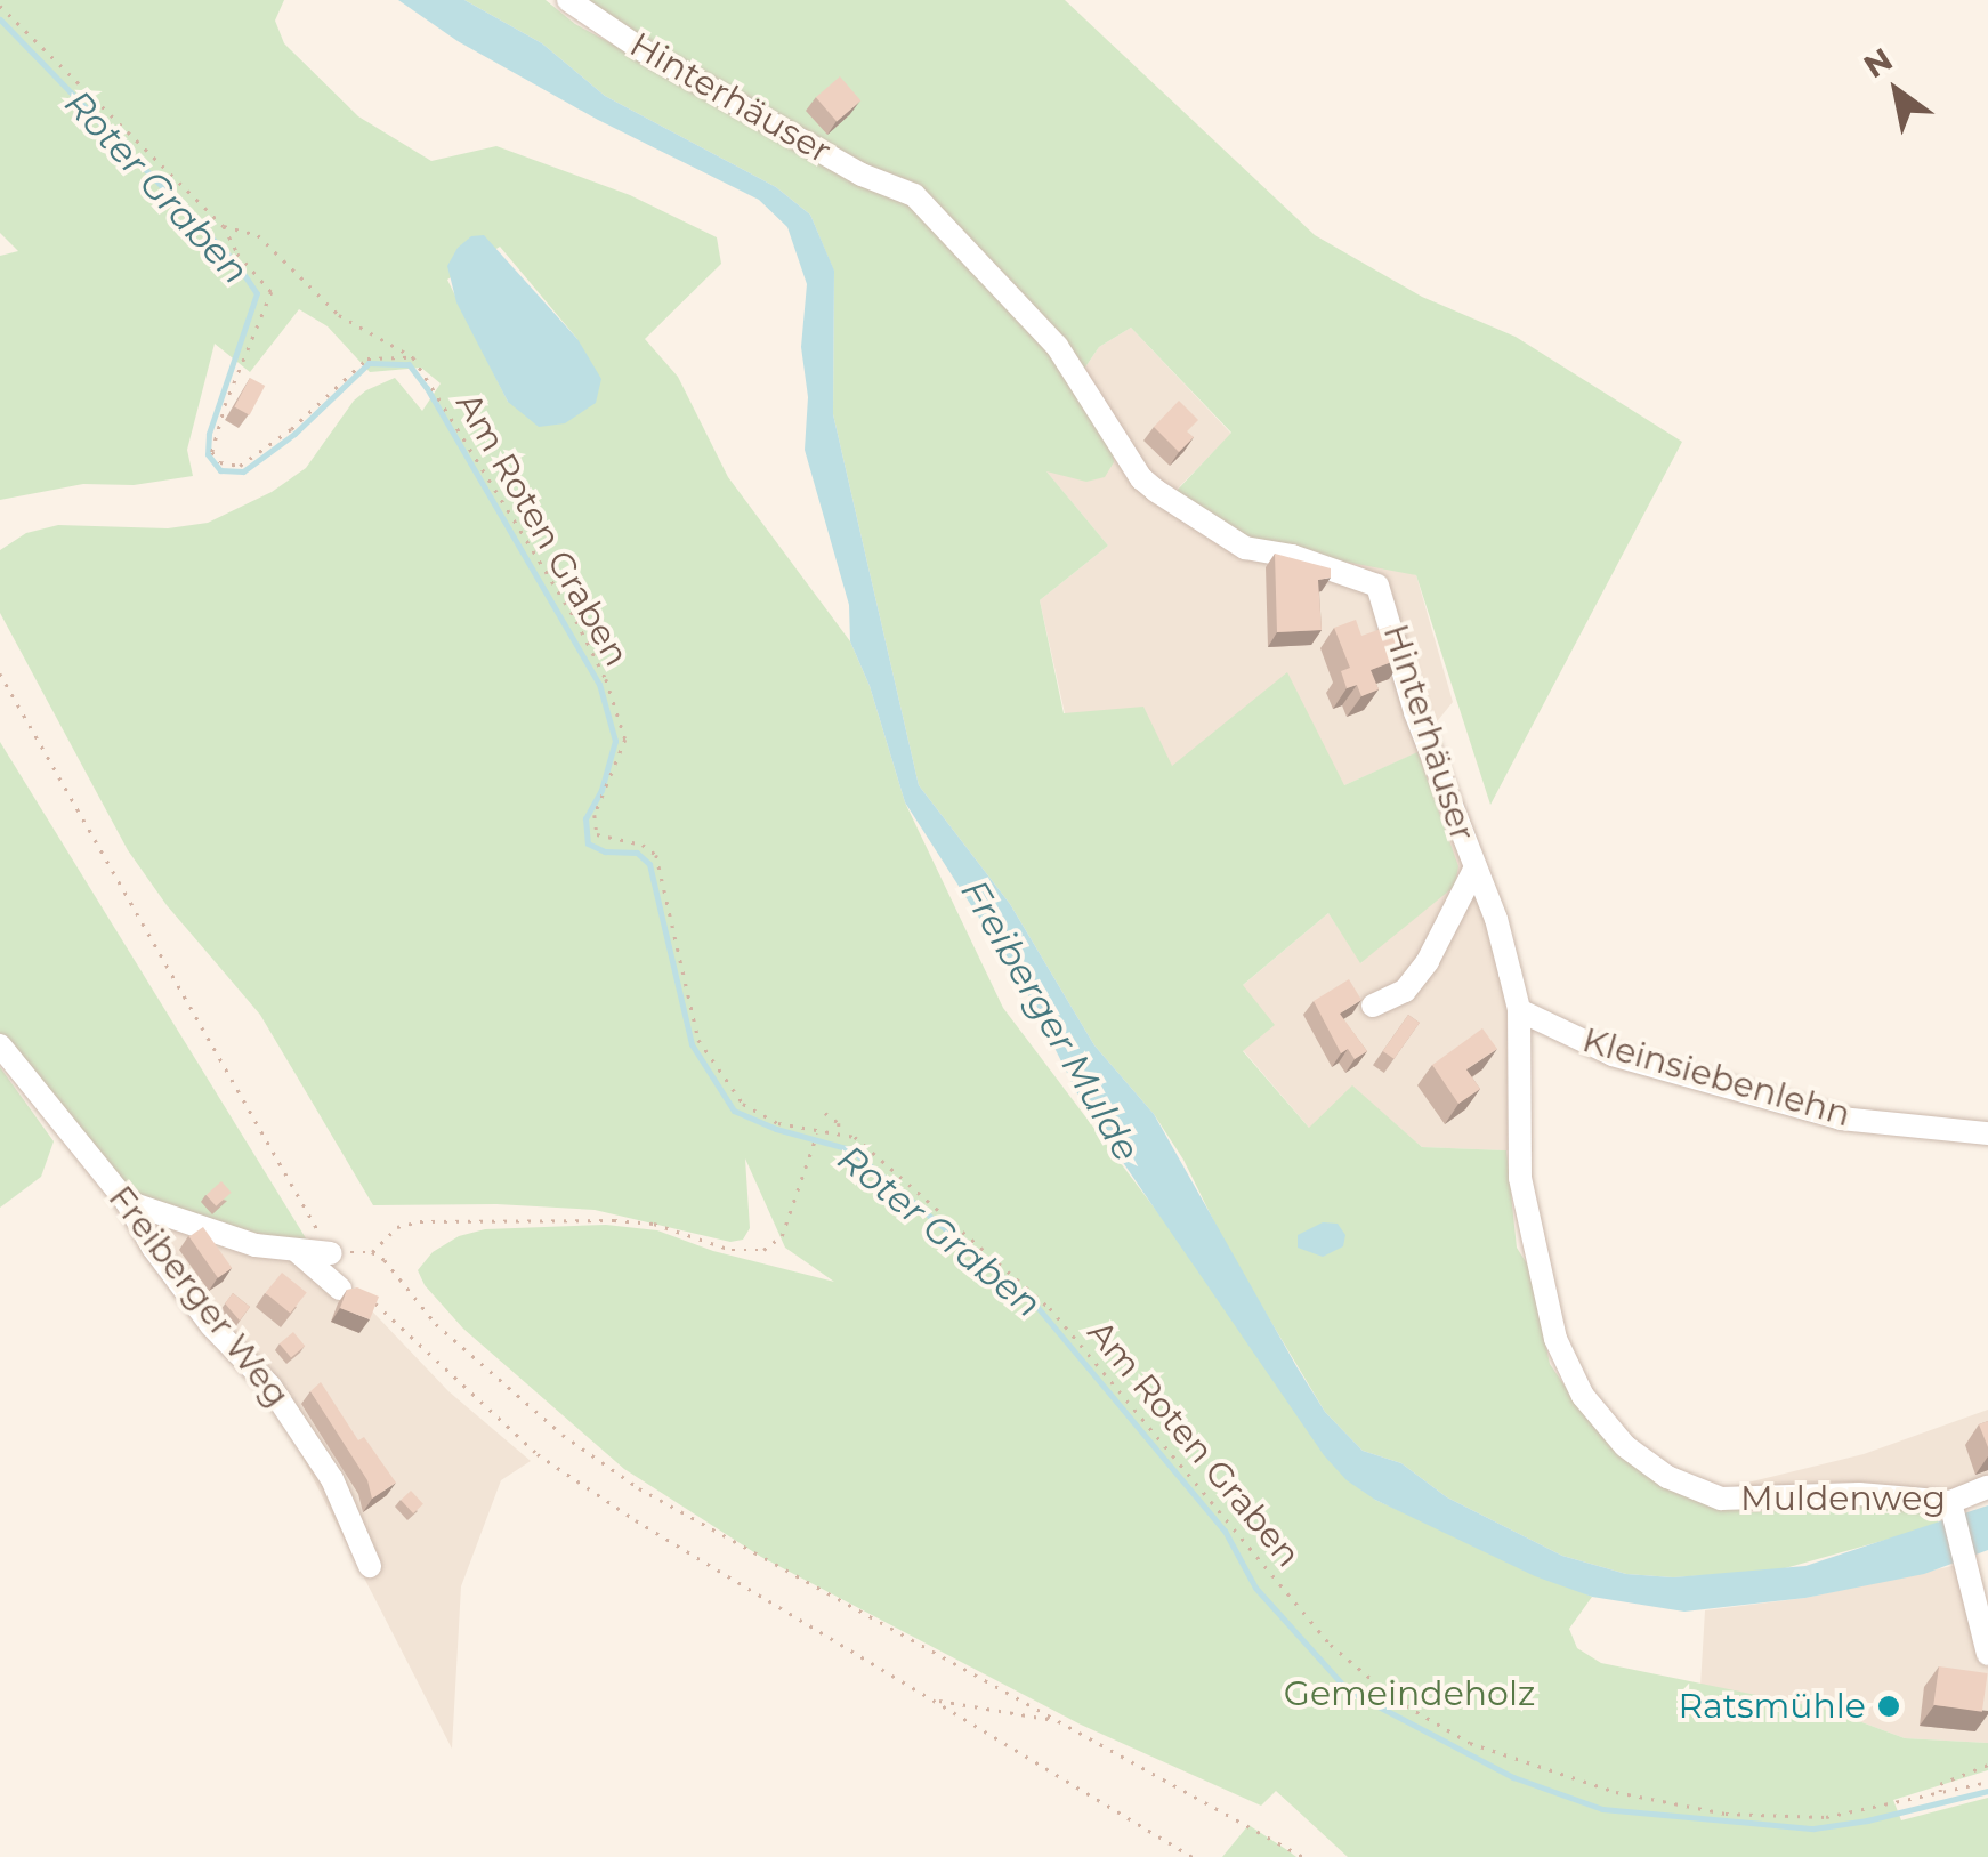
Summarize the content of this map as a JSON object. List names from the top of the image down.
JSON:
{
  "streets": {
    "street": [
      "Hinterhäuser",
      "Kleinsiebenlehn",
      "Freiberger Weg",
      "Muldenweg"
    ],
    "path": ["Am Roten Graben"]
  },
  "crossings": [
    ["Hinterhäuser", "Kleinsiebenlehn"],
    ["Hinterhäuser", "Muldenweg"],
    ["Kleinsiebenlehn", "Muldenweg"]
  ],
  "water": ["Roter Graben", "Freiberger Mulde"],
  "parks": ["Gemeindeholz"],
  "places": ["Ratsmühle"],
  "north": "top left"
}
